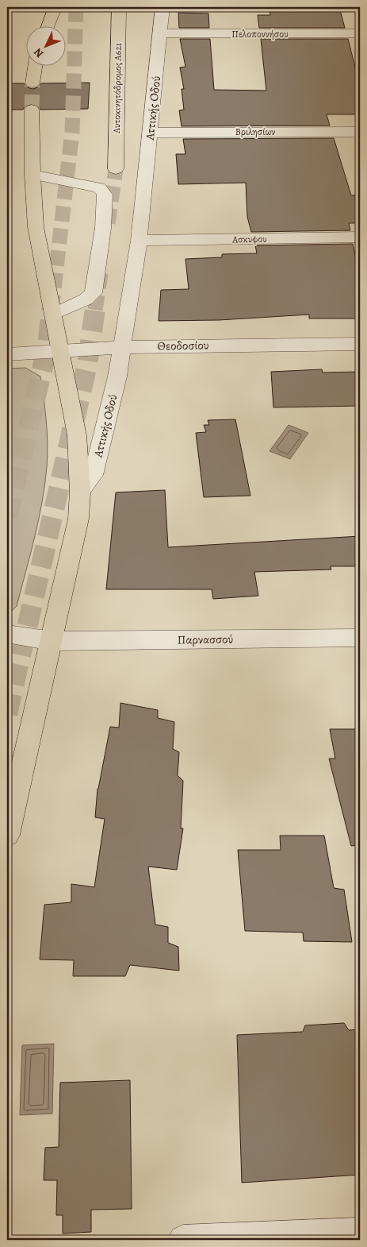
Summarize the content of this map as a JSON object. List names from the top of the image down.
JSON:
{
  "streets": {
    "main road": ["Αυτοκινητόδρομος Α621"],
    "street": [
      "Πελοποννήσου",
      "Αττικής Οδού",
      "Βριλησίων",
      "Ασκυφου",
      "Θεοδοσίου",
      "Παρνασσού"
    ]
  },
  "crossings": [
    ["Πελοποννήσου", "Αττικής Οδού"],
    ["Αττικής Οδού", "Βριλησίων"],
    ["Αττικής Οδού", "Ασκυφου"],
    ["Αττικής Οδού", "Θεοδοσίου"]
  ],
  "north": "bottom left"
}
